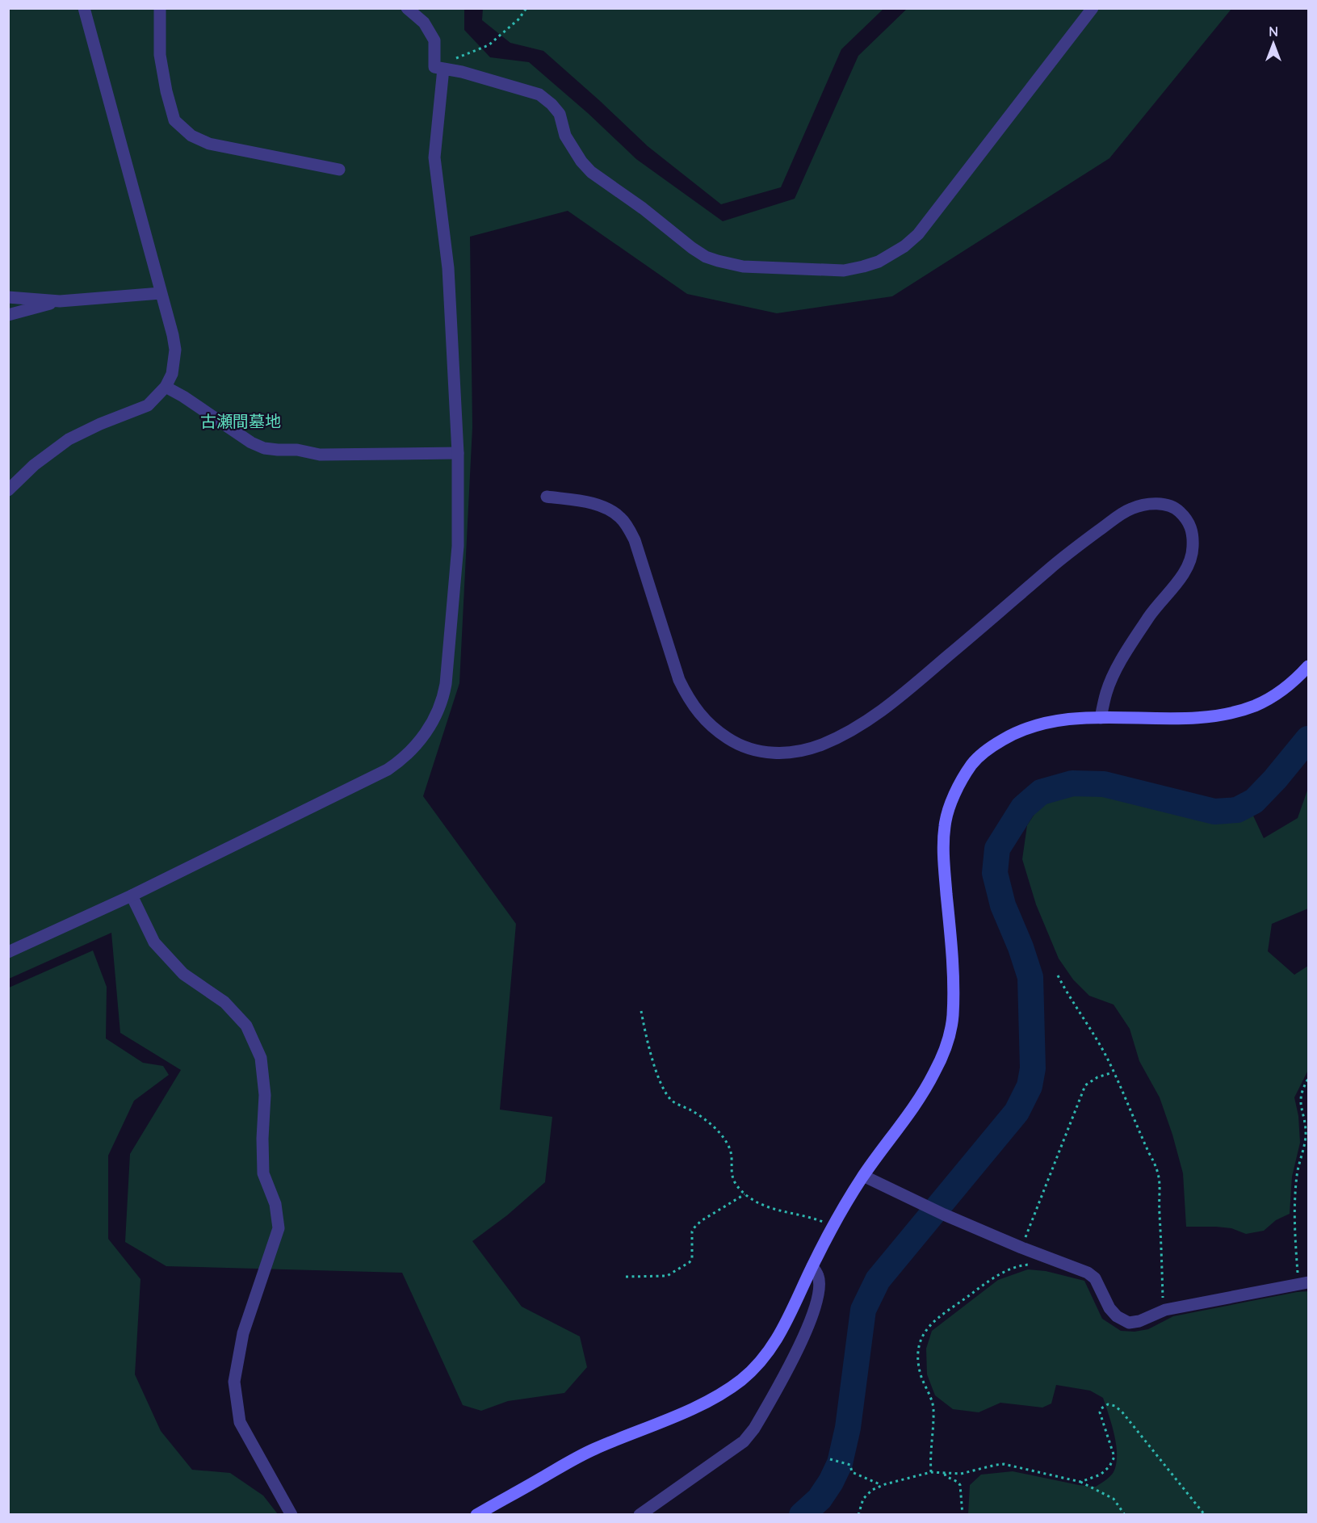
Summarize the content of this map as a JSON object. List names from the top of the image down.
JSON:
{
  "parks": ["古瀬間墓地"],
  "north": "top"
}
